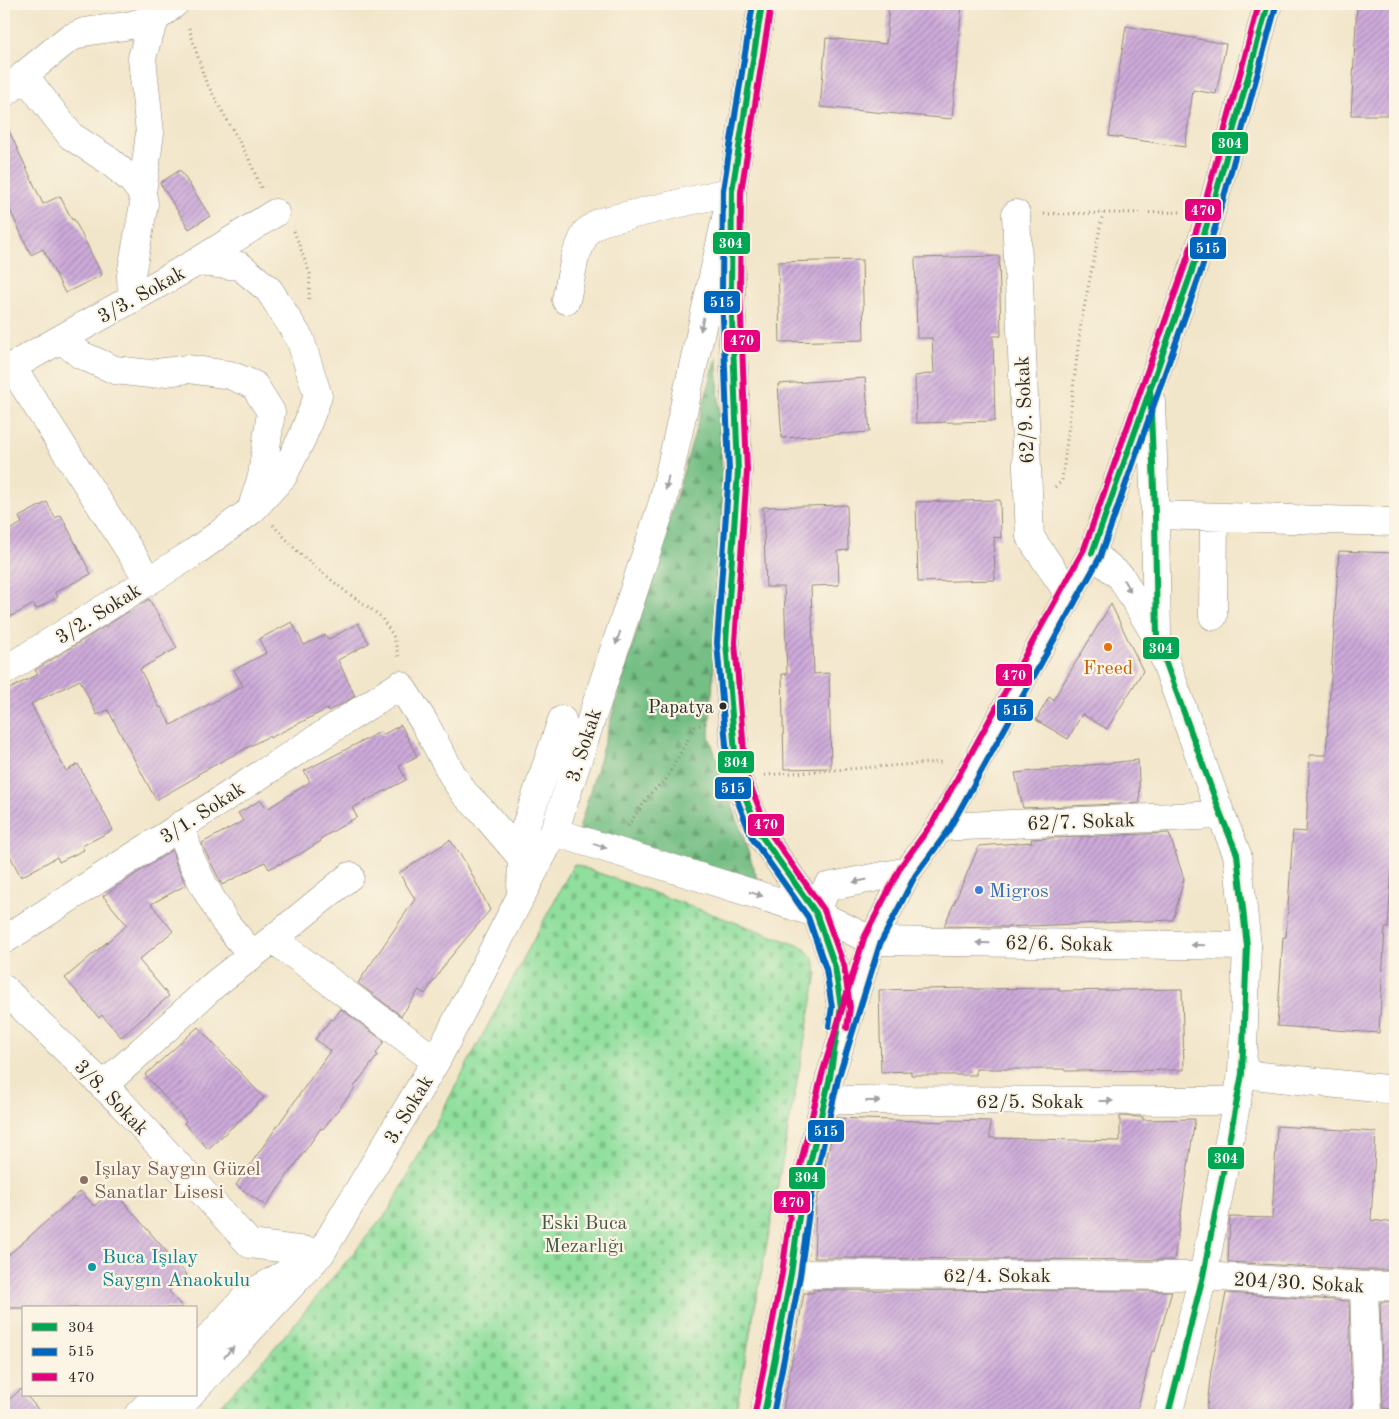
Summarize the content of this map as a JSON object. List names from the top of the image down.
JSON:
{
  "streets": {
    "street": [
      "3/3. Sokak",
      "62/9. Sokak",
      "3/2. Sokak",
      "3. Sokak",
      "3/1. Sokak",
      "62/7. Sokak",
      "62/6. Sokak",
      "3/8. Sokak",
      "62/5. Sokak",
      "62/4. Sokak",
      "204/30. Sokak"
    ]
  },
  "crossings": [
    ["3/3. Sokak", "3/2. Sokak"],
    ["3. Sokak", "3/8. Sokak"],
    ["62/4. Sokak", "204/30. Sokak"]
  ],
  "one_way": ["62/6. Sokak", "62/5. Sokak"],
  "parks": ["Eski Buca Mezarlığı"],
  "places": [
    "Freed",
    "Papatya",
    "Migros",
    "Işılay Saygın Güzel Sanatlar Lisesi",
    "Buca Işılay Saygın Anaokulu"
  ],
  "lines": ["transit line 304", "transit line 515", "transit line 470"],
  "legend": ["304", "515", "470"]
}
